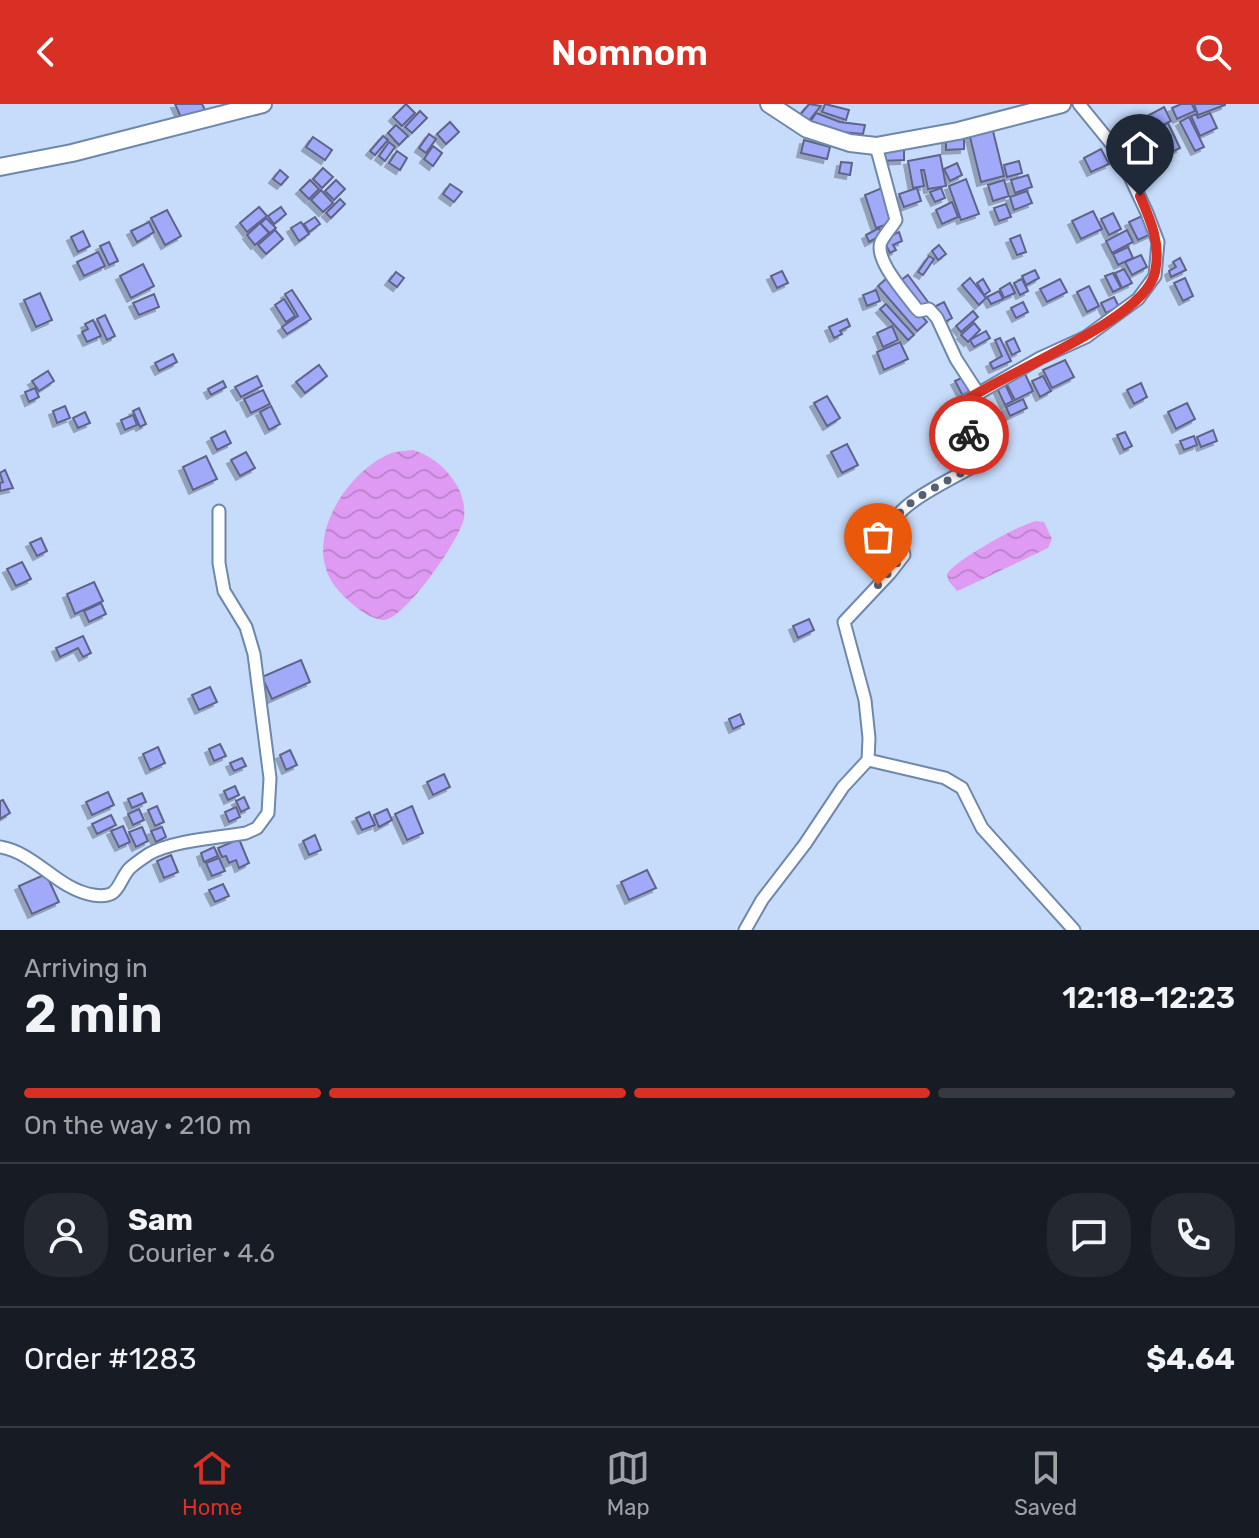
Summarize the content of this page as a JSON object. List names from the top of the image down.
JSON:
{
  "page": {
    "header": "Nomnom",
    "heading": ["2 min", "Arriving in", "12:18–12:23"],
    "panel": [
      "Sam",
      "Courier · 4.6",
      "Order #1283",
      "$4.64"
    ],
    "bar": "On the way · 210 m",
    "tabs": ["Home", "Map", "Saved"]
  }
}
